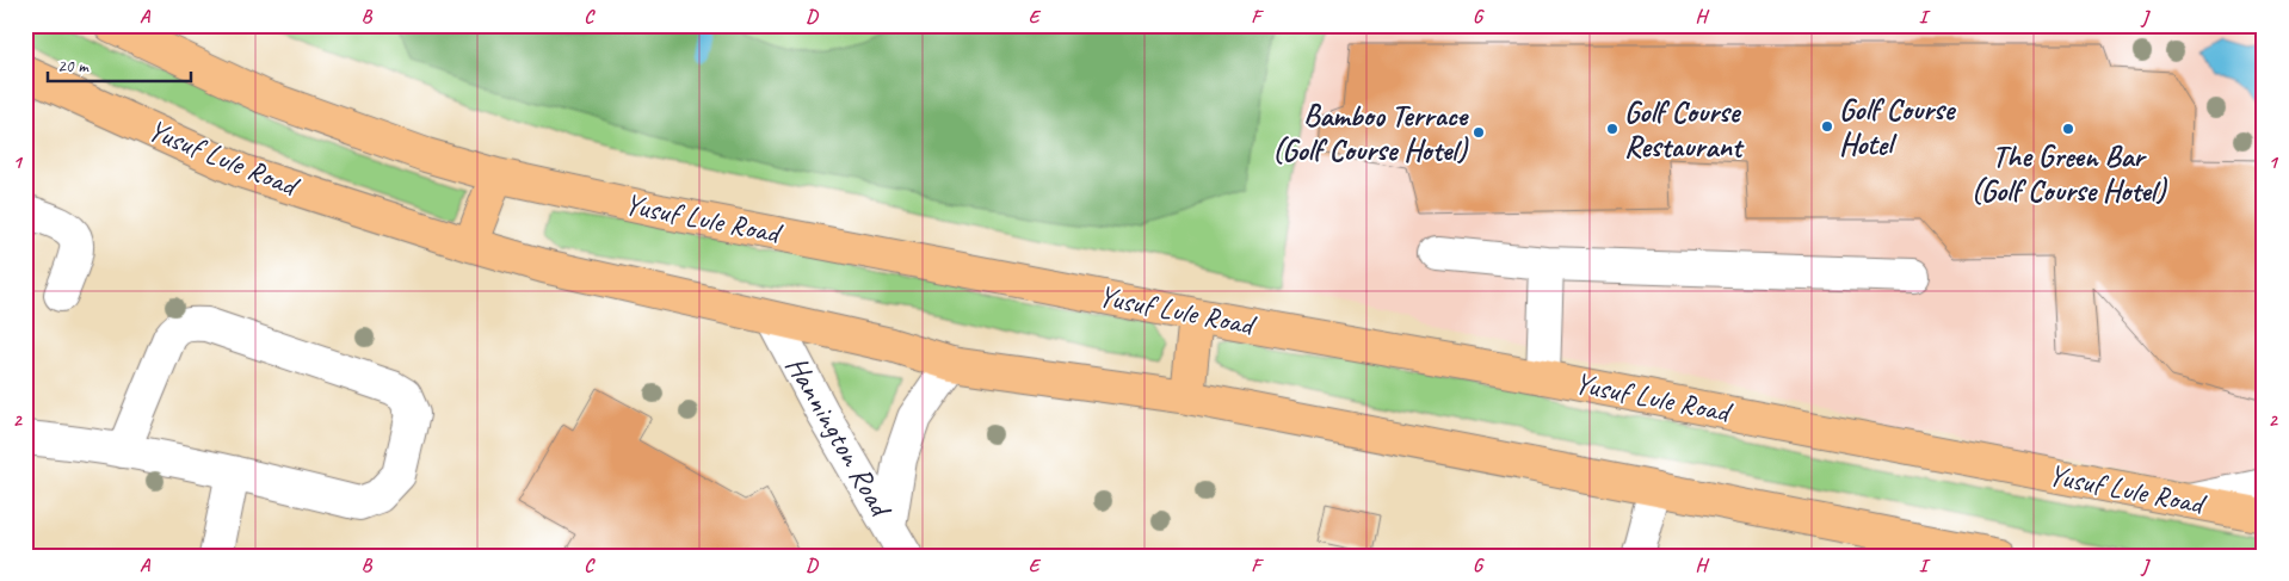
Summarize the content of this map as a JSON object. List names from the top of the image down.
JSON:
{
  "streets": {
    "main road": ["Yusuf Lule Road"],
    "street": ["Hannington Road"]
  },
  "crossings": [
    ["Yusuf Lule Road", "Hannington Road"]
  ],
  "places": [
    "Golf Course Hotel",
    "Golf Course Restaurant",
    "The Green Bar (Golf Course Hotel)",
    "Bamboo Terrace (Golf Course Hotel)"
  ],
  "scale_bar": "20 m",
  "grid": {
    "columns": [
      "A",
      "B",
      "C",
      "D",
      "E",
      "F",
      "G",
      "H",
      "I",
      "J"
    ],
    "rows": ["1", "2"]
  }
}
